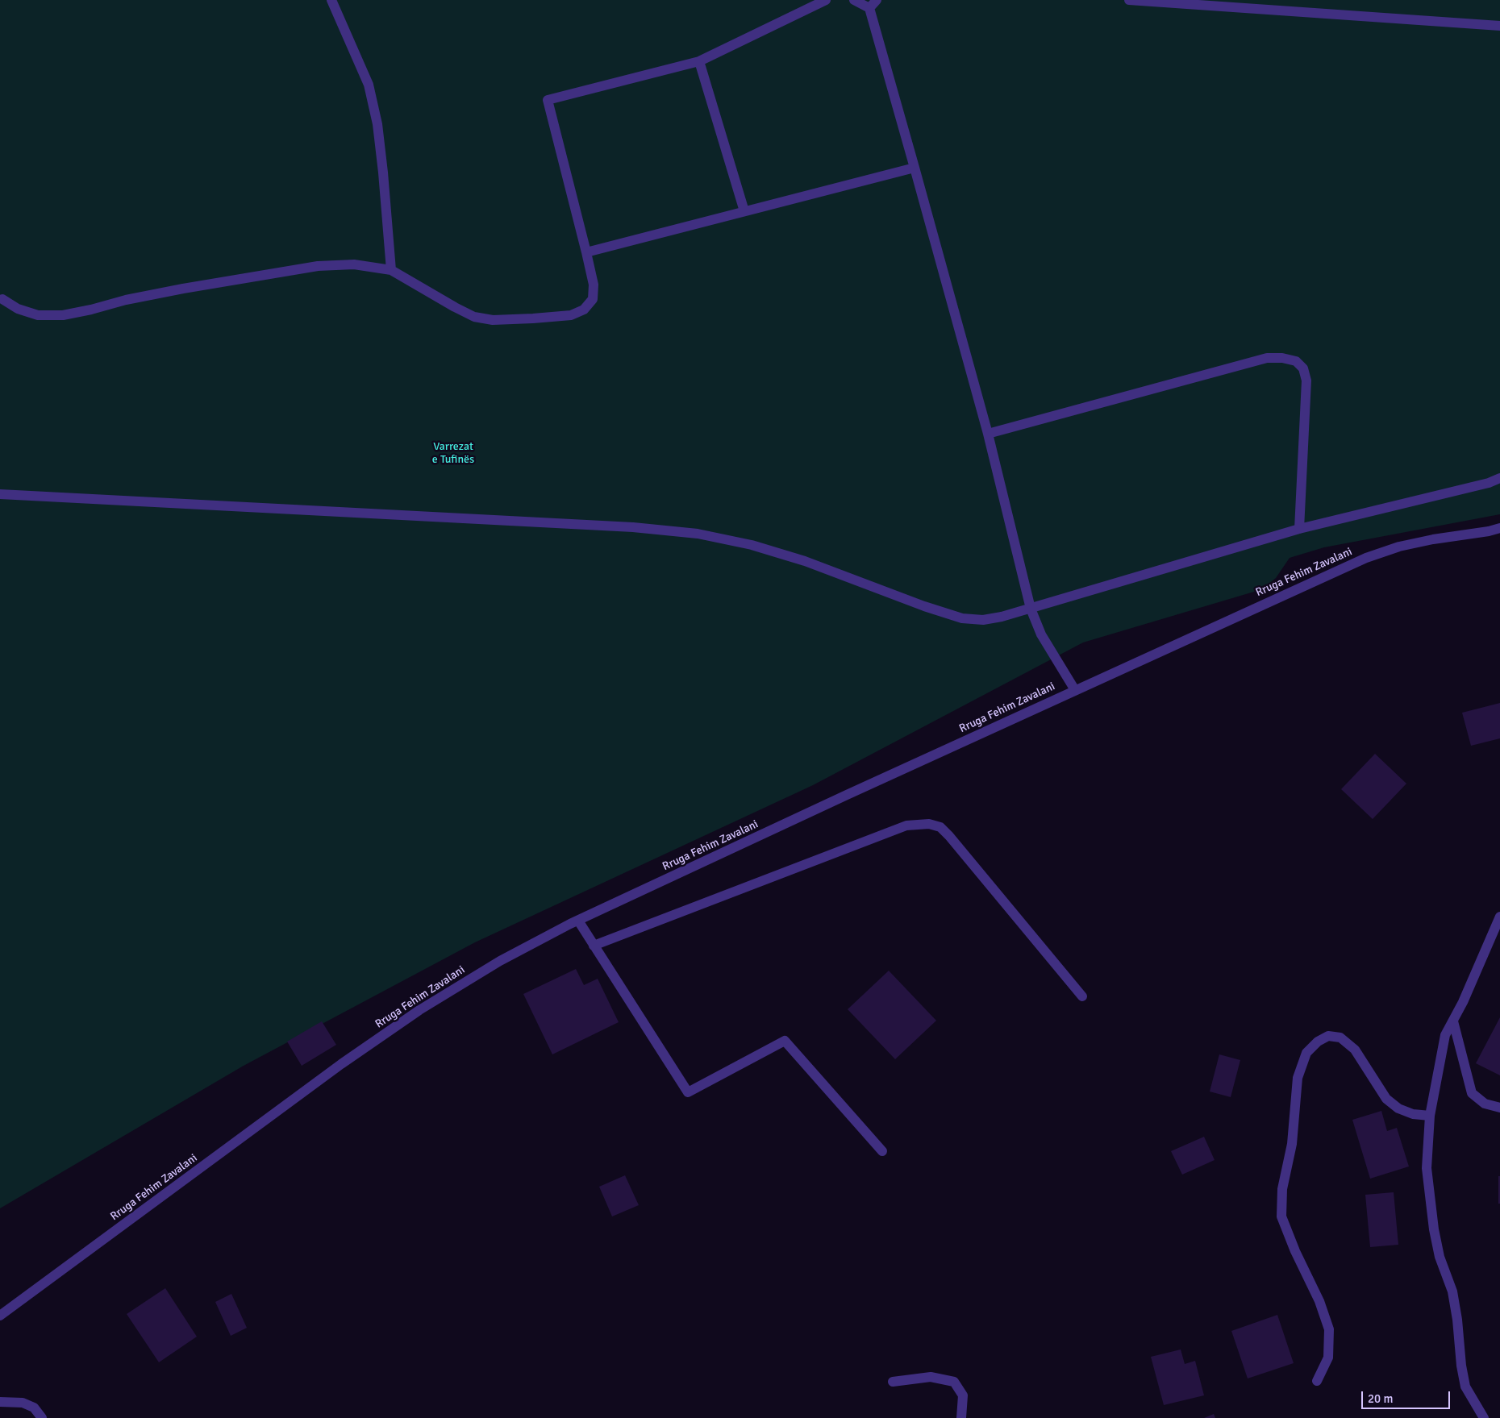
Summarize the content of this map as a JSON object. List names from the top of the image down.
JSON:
{
  "streets": {
    "street": ["Rruga Fehim Zavalani"]
  },
  "parks": ["Varrezat e Tufinës"],
  "scale_bar": "20 m"
}
